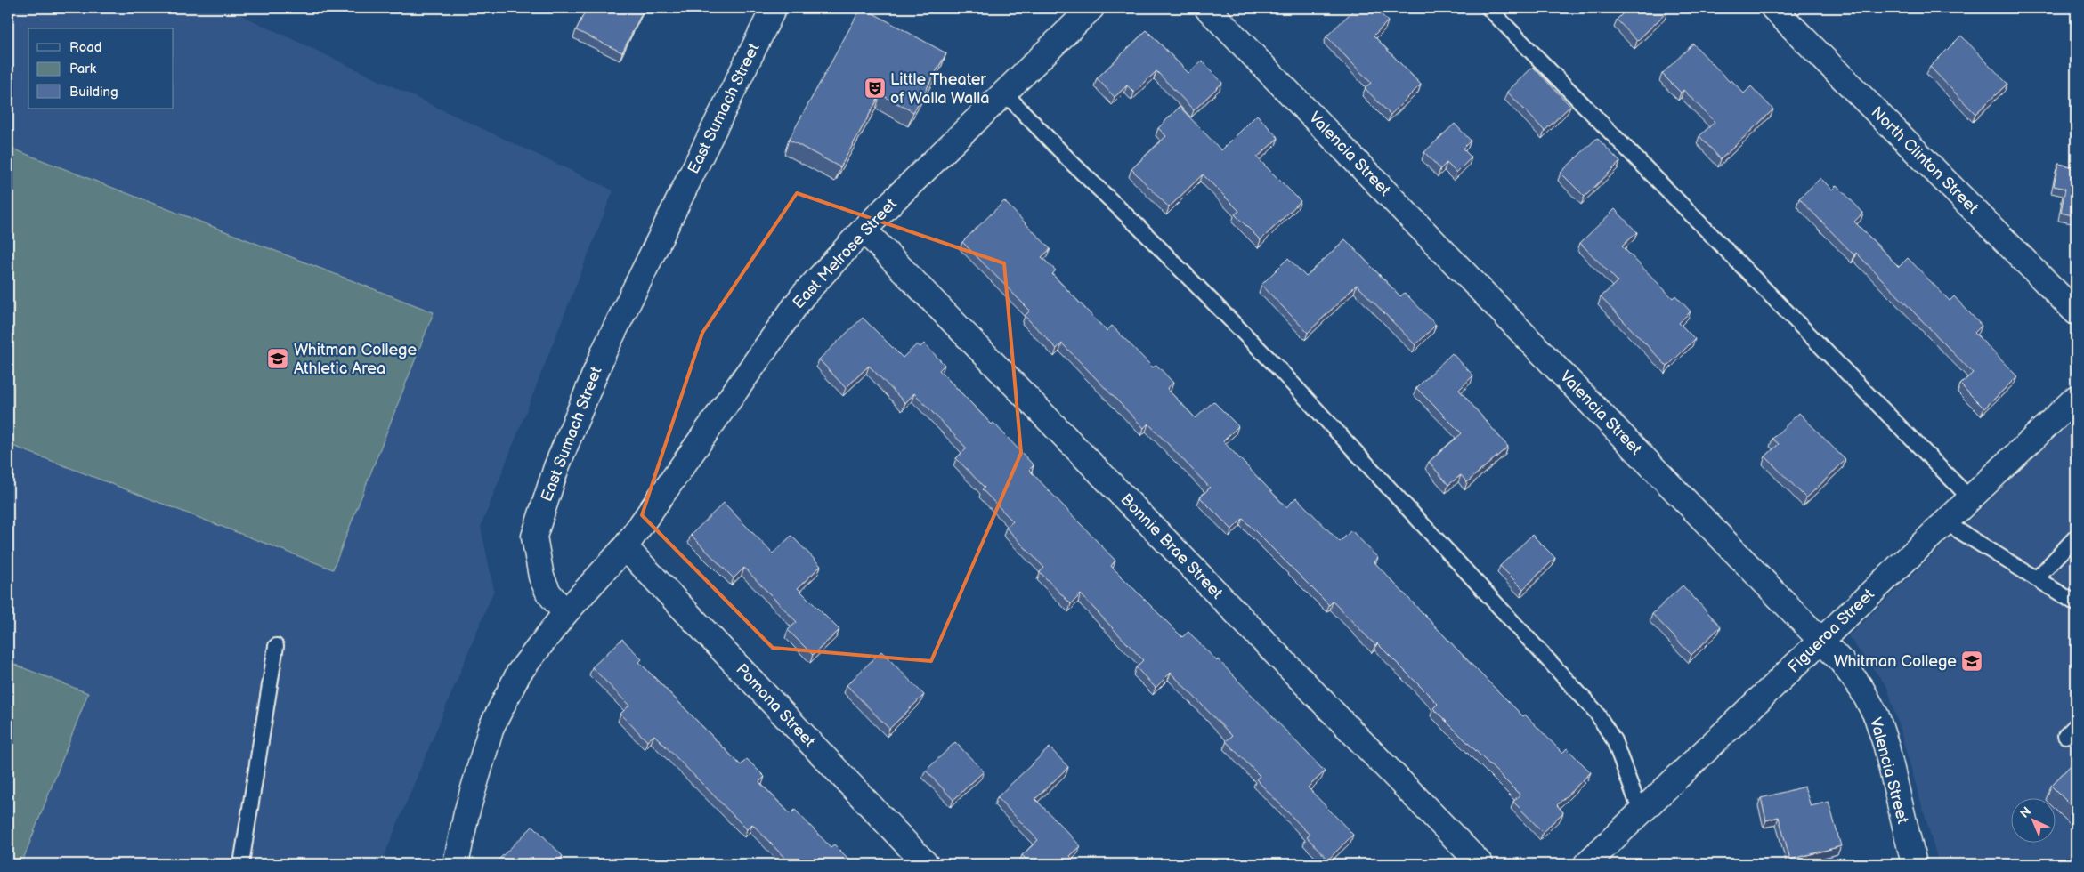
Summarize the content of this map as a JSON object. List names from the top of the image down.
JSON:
{
  "streets": {
    "street": [
      "East Sumach Street",
      "Valencia Street",
      "North Clinton Street",
      "East Melrose Street",
      "Bonnie Brae Street",
      "Figueroa Street",
      "Pomona Street"
    ]
  },
  "crossings": [
    ["East Sumach Street", "East Melrose Street"],
    ["Valencia Street", "Figueroa Street"],
    ["East Melrose Street", "Bonnie Brae Street"],
    ["East Melrose Street", "Pomona Street"]
  ],
  "places": {
    "theatre": ["Little Theater of Walla Walla"],
    "school or university": ["Whitman College Athletic Area", "Whitman College"]
  },
  "legend": ["Road", "Park", "Building"],
  "north": "top left"
}
